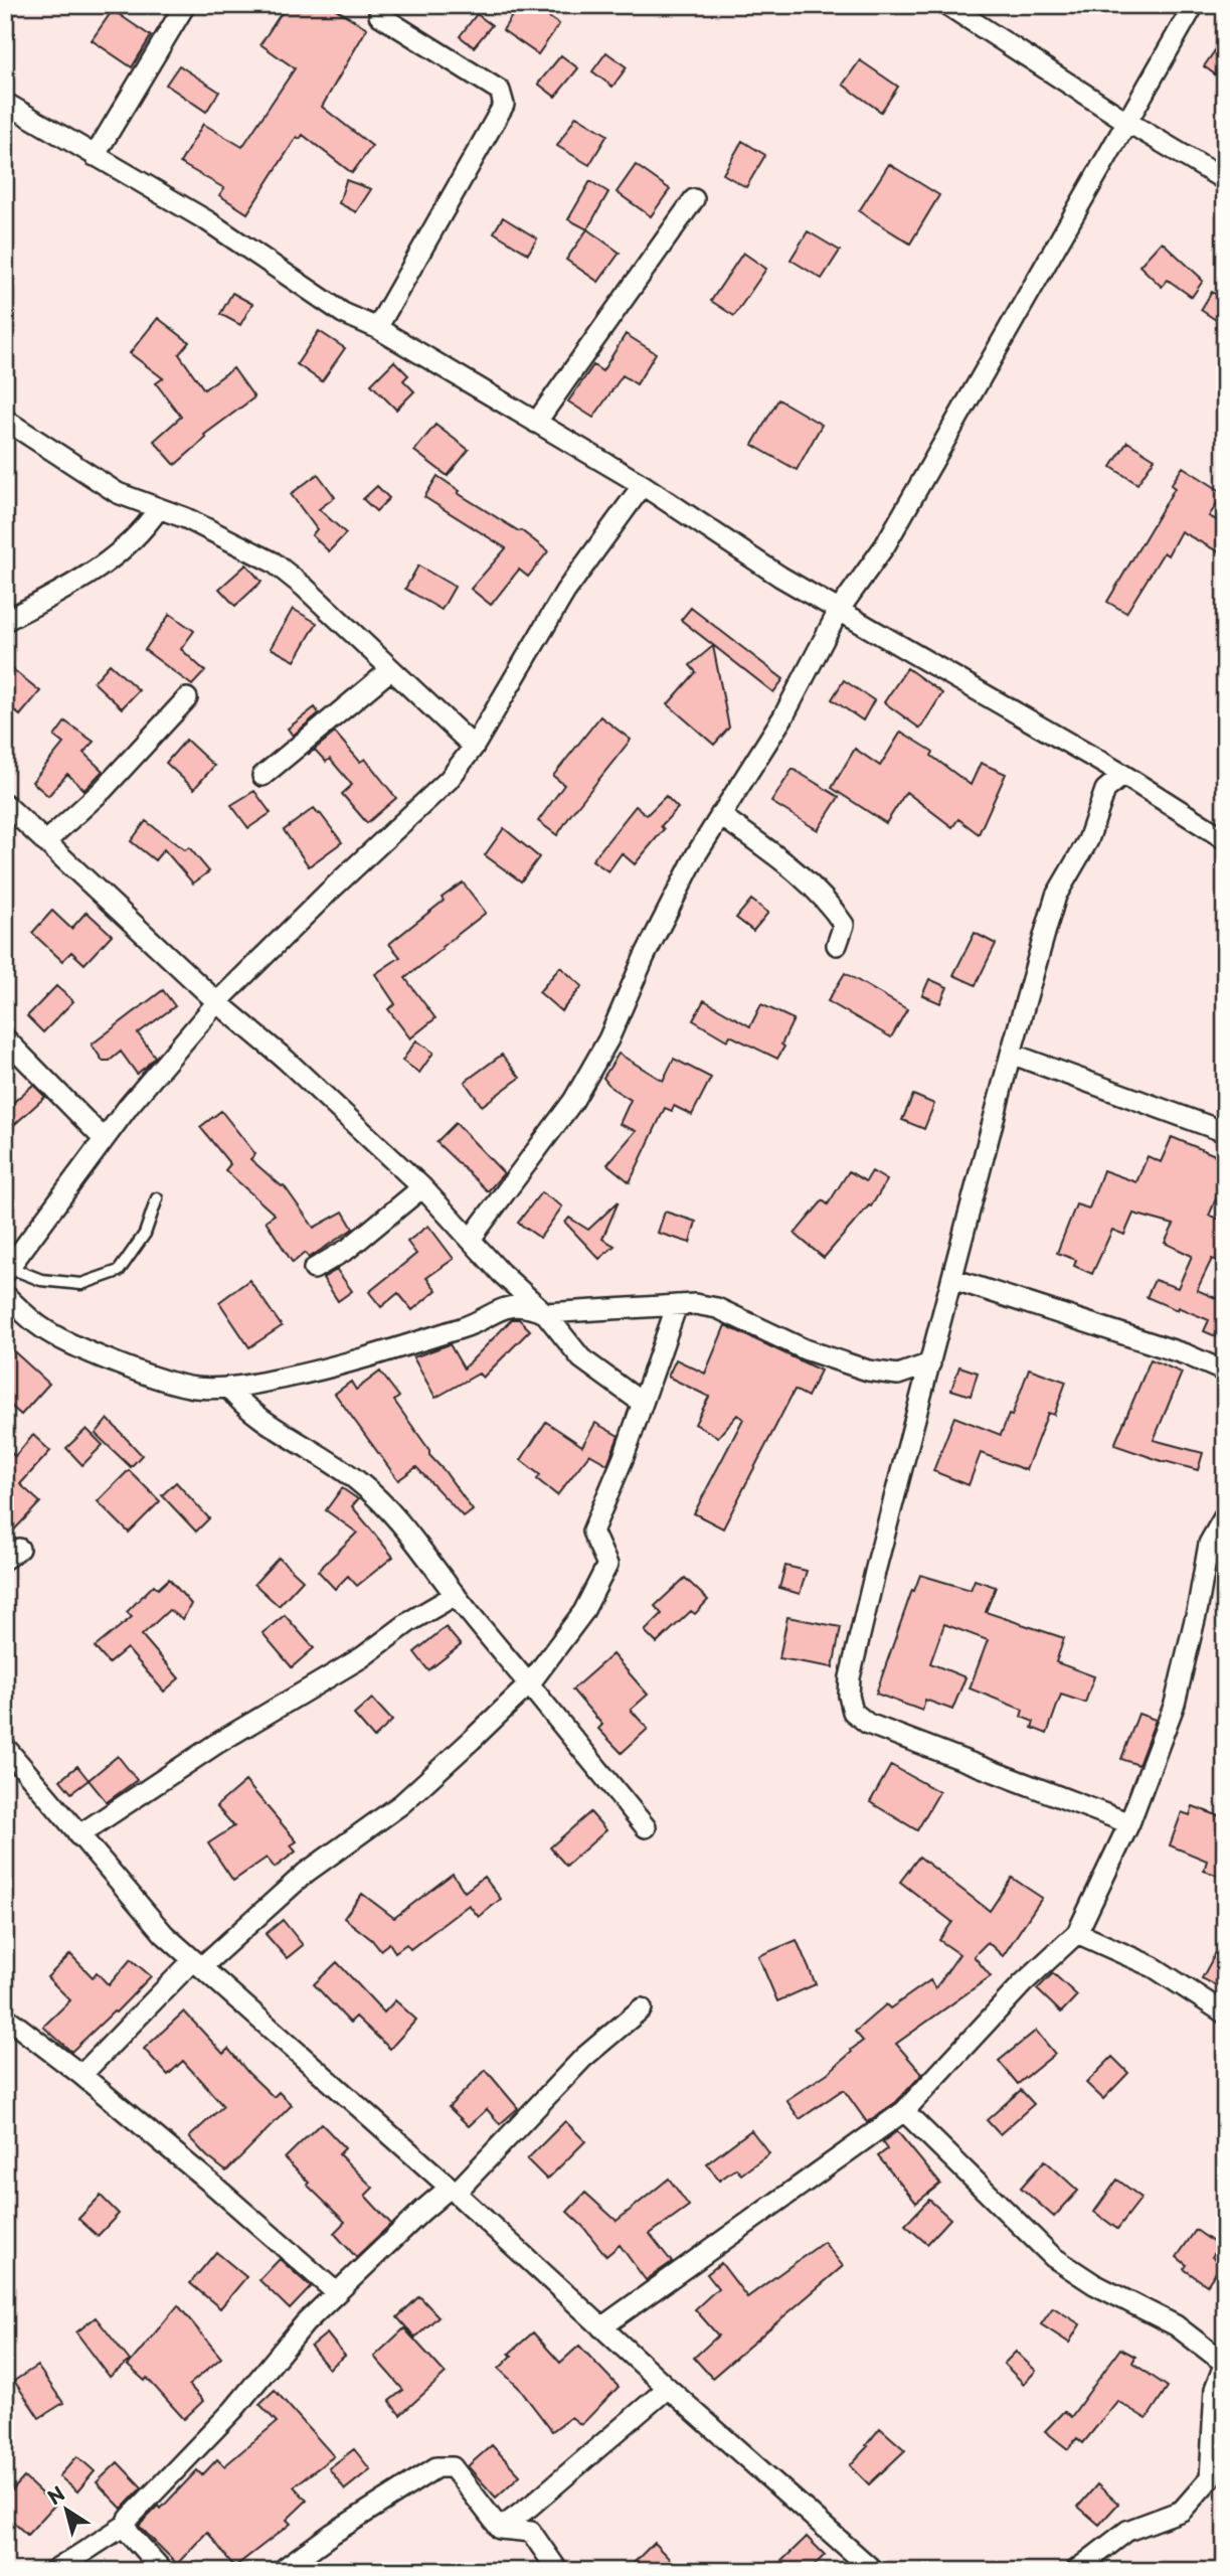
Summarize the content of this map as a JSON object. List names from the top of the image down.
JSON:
{
  "north": "top left"
}
